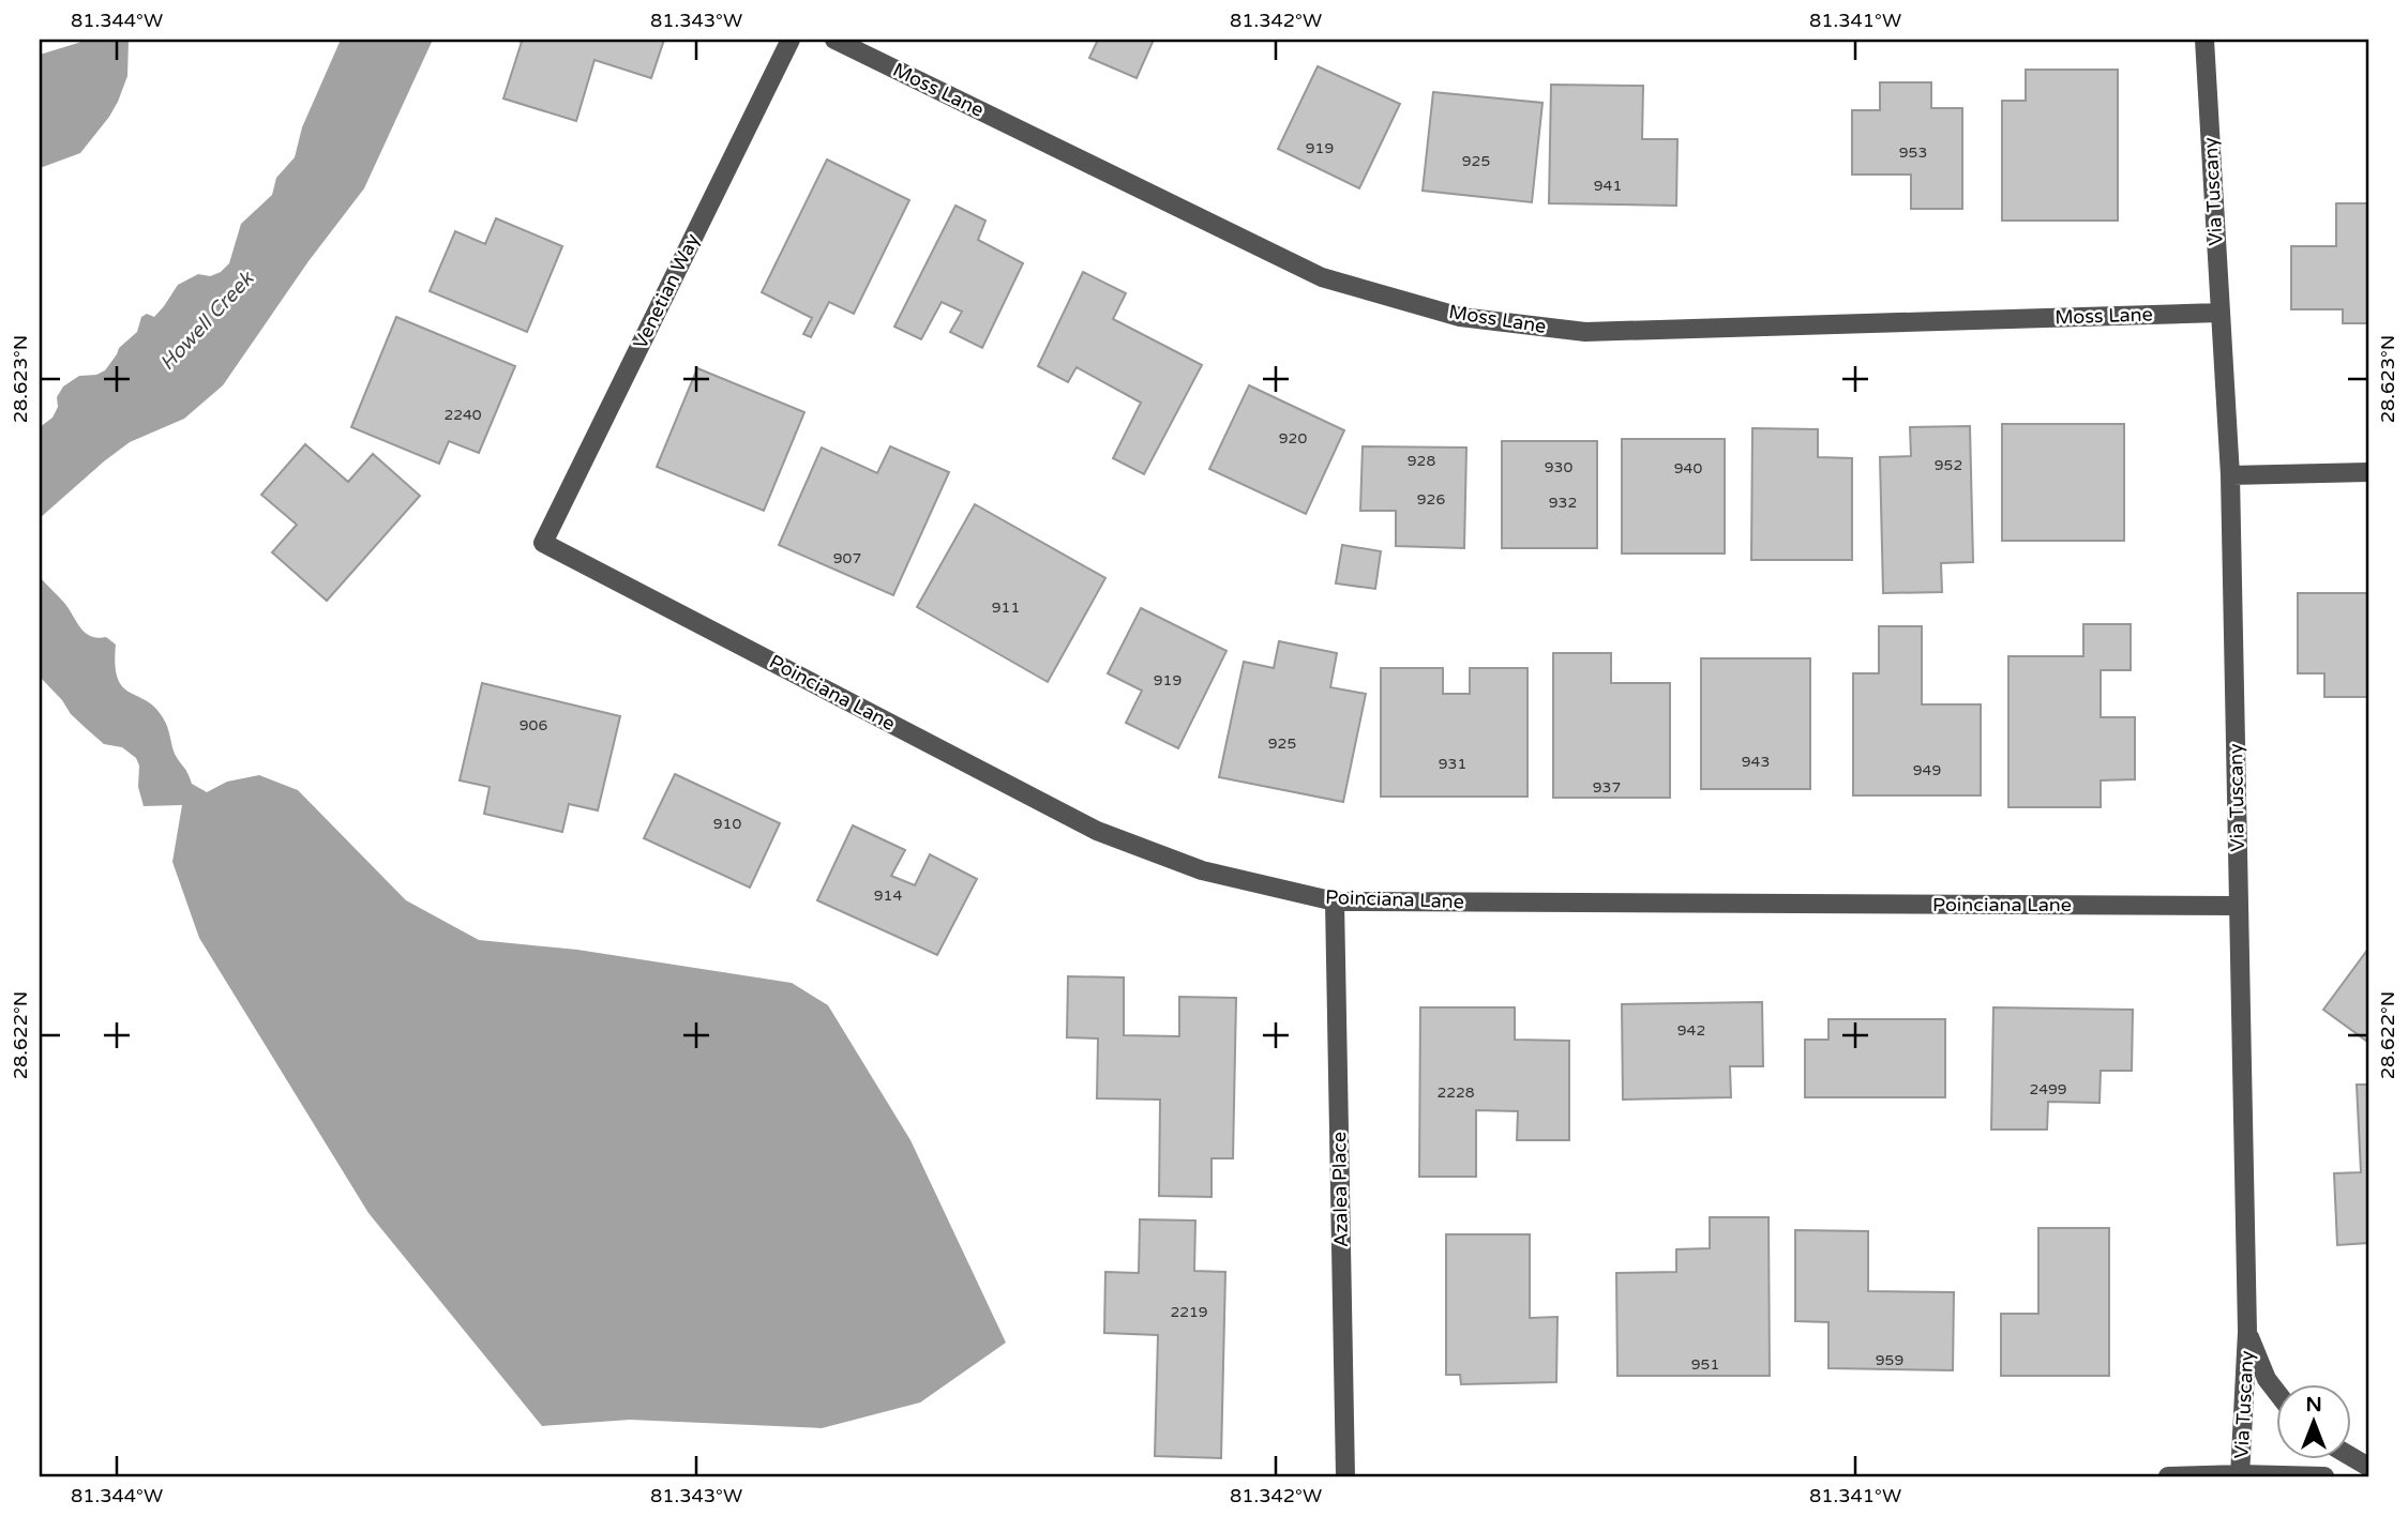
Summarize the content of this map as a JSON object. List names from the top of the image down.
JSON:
{
  "streets": {
    "street": [
      "Moss Lane",
      "Via Tuscany",
      "Venetian Way",
      "Poinciana Lane",
      "Azalea Place"
    ]
  },
  "crossings": [
    ["Moss Lane", "Via Tuscany"],
    ["Via Tuscany", "Poinciana Lane"],
    ["Venetian Way", "Poinciana Lane"],
    ["Poinciana Lane", "Azalea Place"]
  ],
  "water": ["Howell Creek"],
  "house_numbers": [
    "919",
    "953",
    "925",
    "941",
    "2240",
    "920",
    "928",
    "952",
    "930",
    "940",
    "926",
    "932",
    "907",
    "911",
    "919",
    "906",
    "925",
    "943",
    "931",
    "949",
    "937",
    "910",
    "914",
    "942",
    "2499",
    "2228",
    "2219",
    "959",
    "951"
  ],
  "north": "top",
  "coordinates": [
    "81.344°W",
    "81.343°W",
    "81.342°W",
    "81.341°W",
    "28.623°N",
    "28.622°N"
  ]
}
